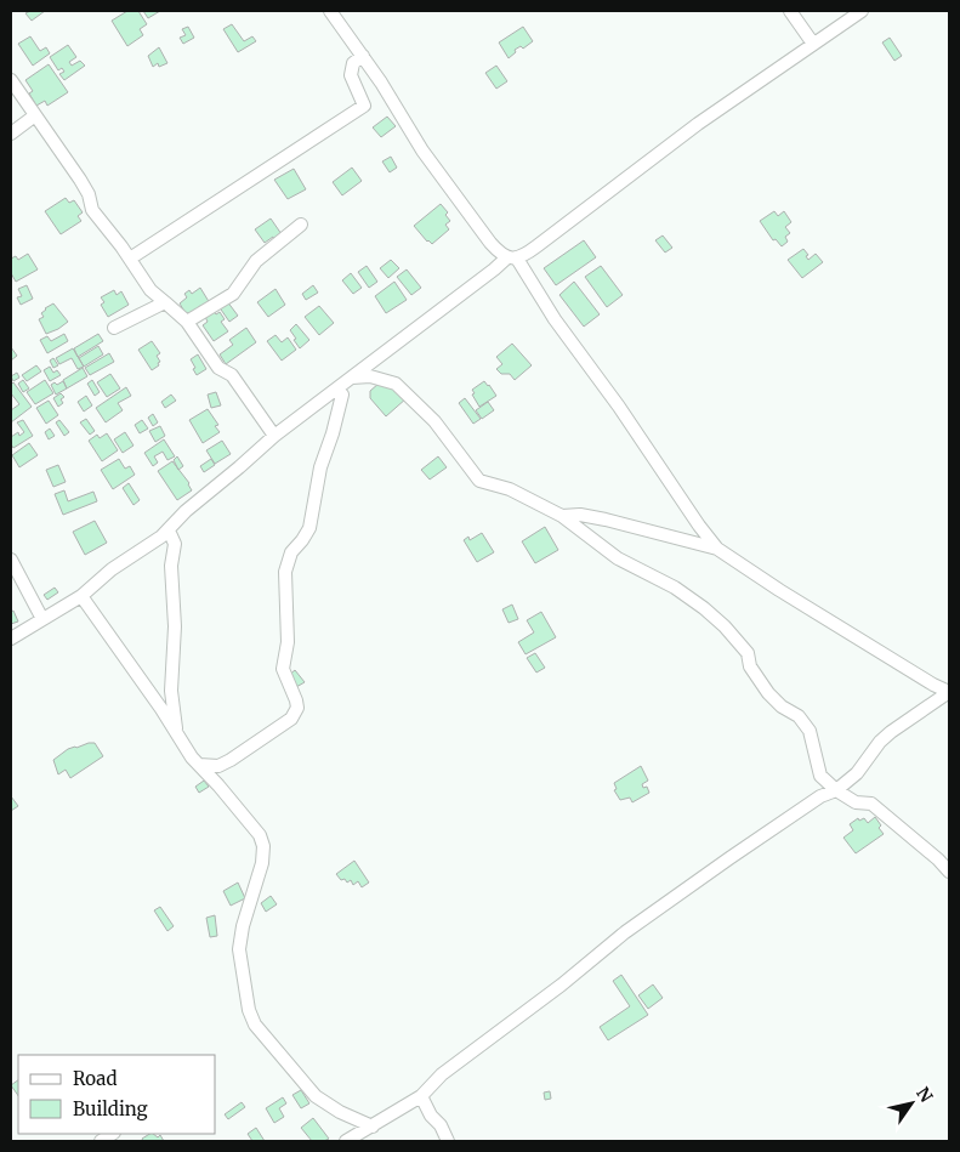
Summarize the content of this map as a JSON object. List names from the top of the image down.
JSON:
{
  "legend": ["Road", "Building"],
  "north": "top right"
}
